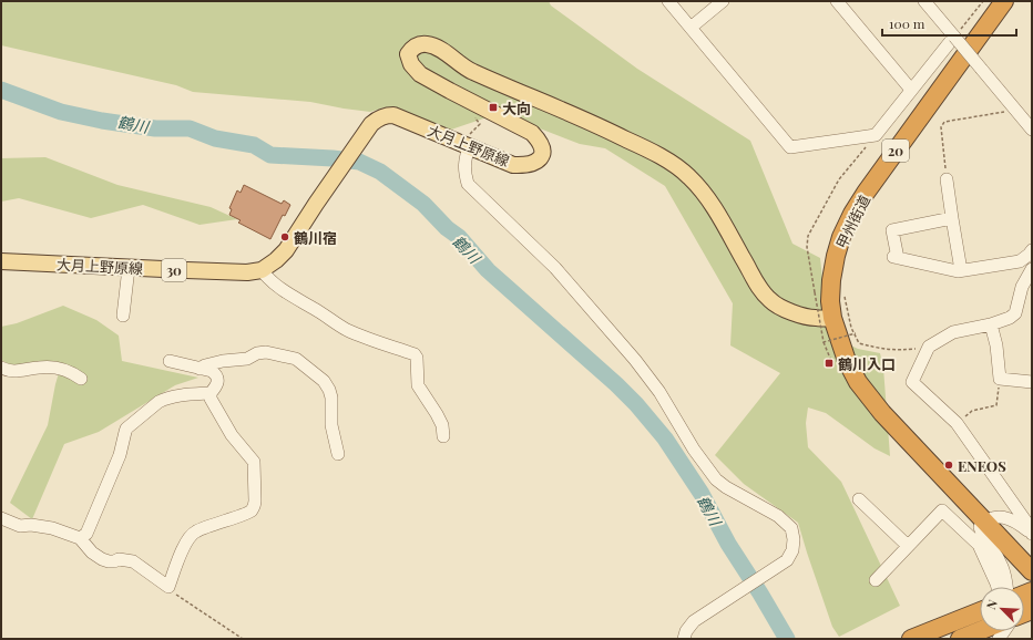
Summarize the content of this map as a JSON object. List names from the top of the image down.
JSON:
{
  "streets": {
    "highway": ["20", "甲州街道"],
    "main road": ["大月上野原線", "30"]
  },
  "crossings": [
    ["大月上野原線", "甲州街道"]
  ],
  "water": ["鶴川"],
  "places": {
    "transit": ["大向", "鶴川入口"],
    "other": ["鶴川宿", "ENEOS"]
  },
  "scale_bar": "100 m",
  "north": "top left"
}
